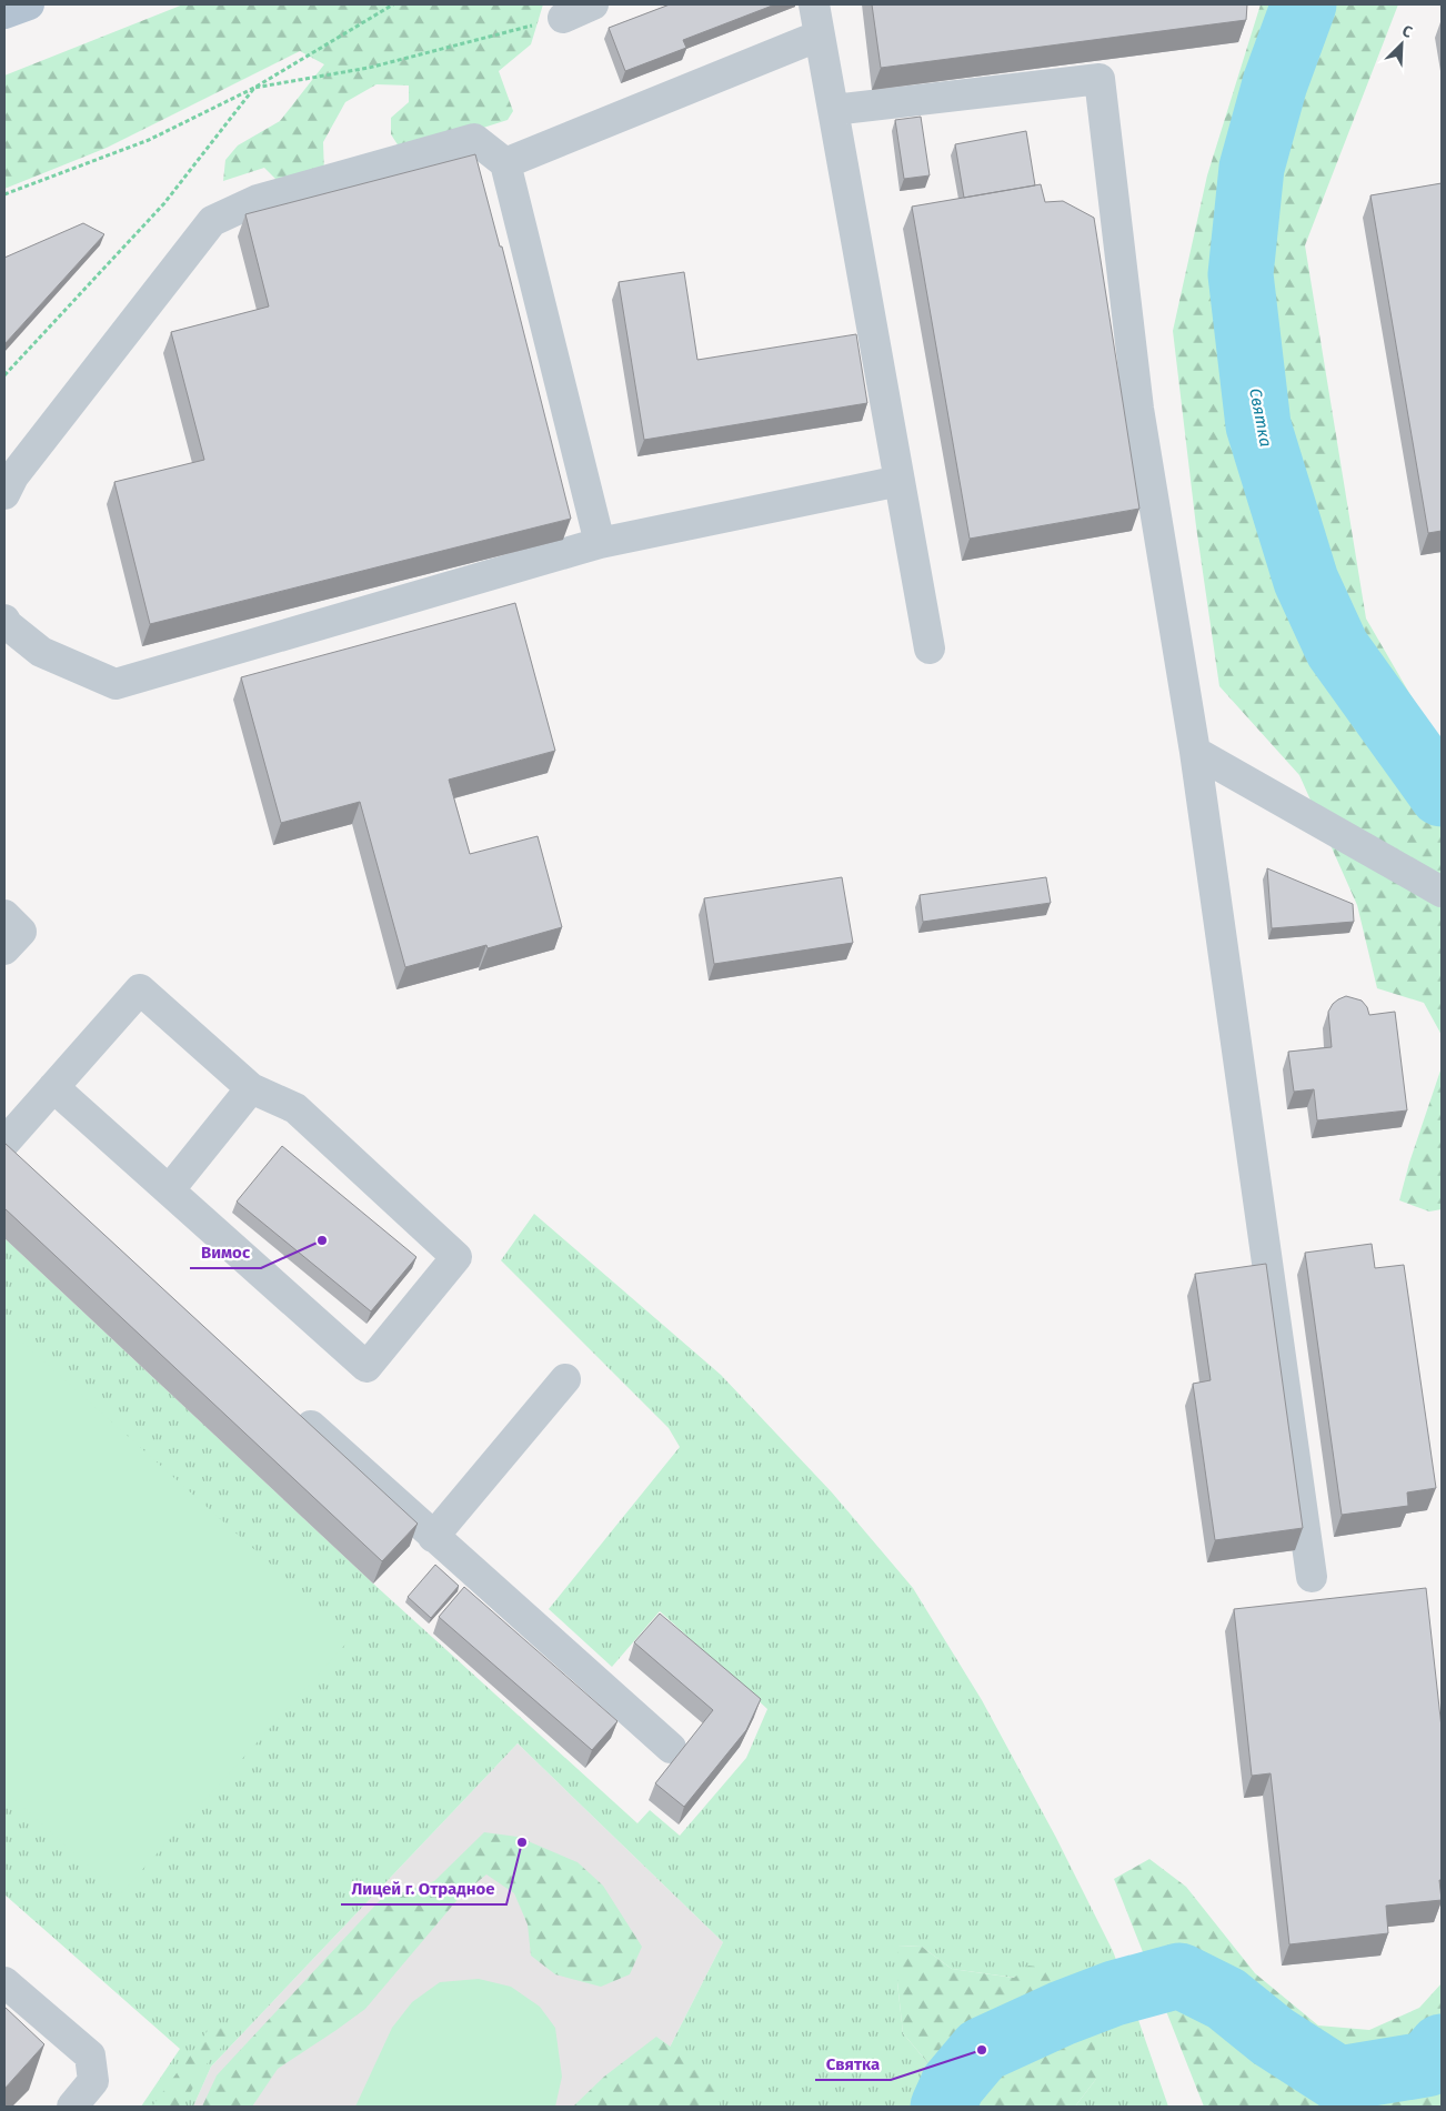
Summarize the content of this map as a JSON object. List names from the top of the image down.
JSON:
{
  "water": ["Святка"],
  "places": ["Вимос", "Лицей г. Отрадное", "Святка"],
  "north": "top right"
}
